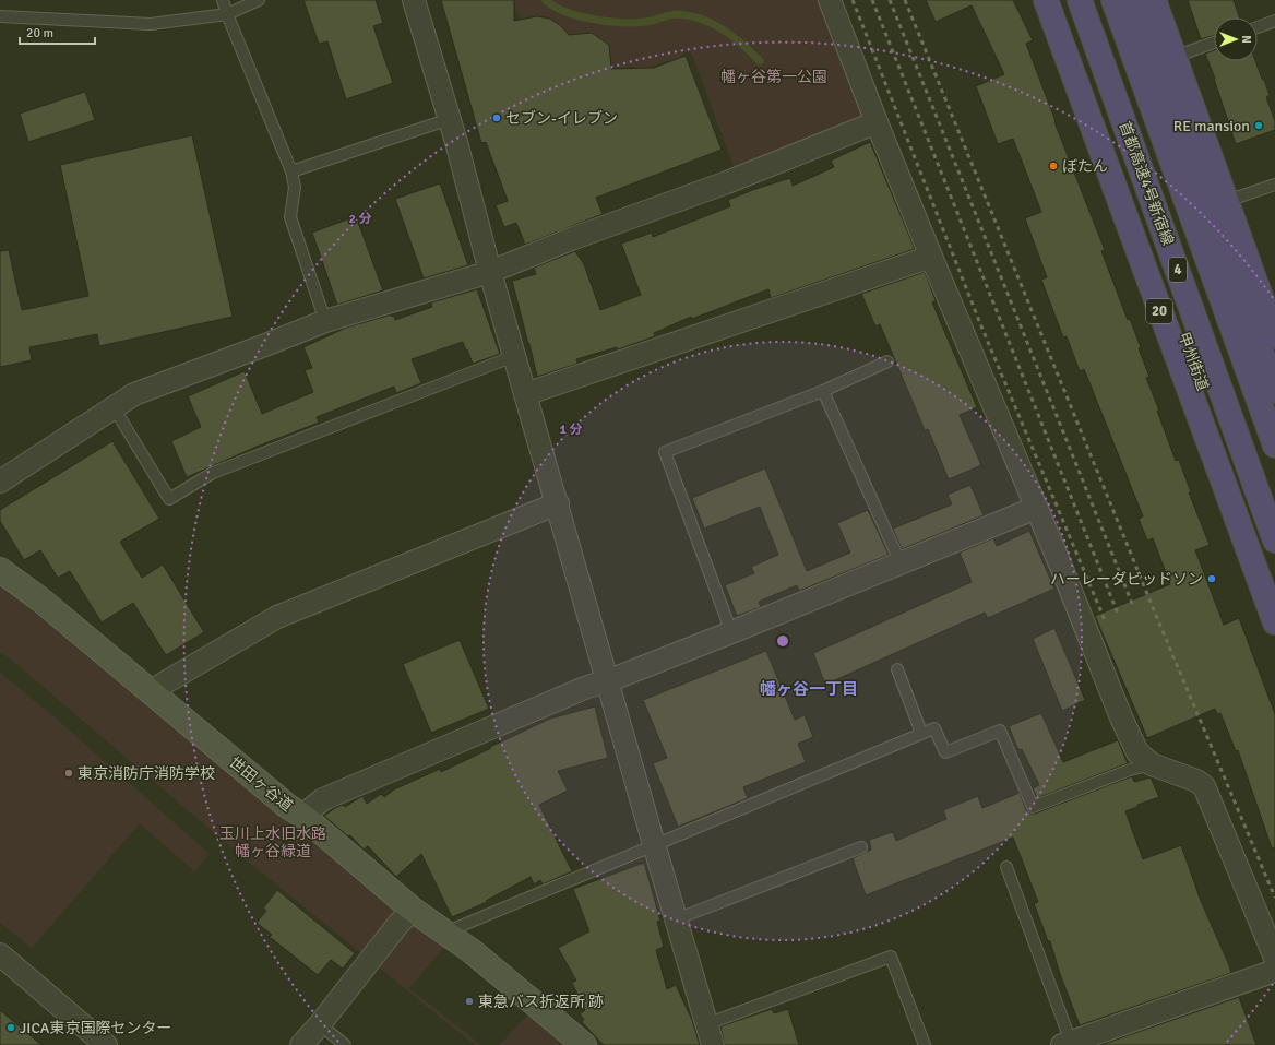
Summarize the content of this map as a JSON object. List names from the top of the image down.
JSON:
{
  "streets": {
    "highway": [
      "首都高速4号新宿線",
      "4",
      "20",
      "甲州街道"
    ],
    "street": ["世田ヶ谷道"]
  },
  "districts": ["幡ヶ谷一丁目"],
  "parks": ["幡ヶ谷第一公園", "玉川上水旧水路 幡ヶ谷緑道"],
  "places": [
    "セブン-イレブン",
    "RE mansion",
    "ぼたん",
    "ハーレーダビッドソン",
    "東京消防庁消防学校",
    "東急バス折返所 跡",
    "JICA東京国際センター"
  ],
  "scale_bar": "20 m",
  "north": "right",
  "rings": ["2 分", "1 分"]
}
